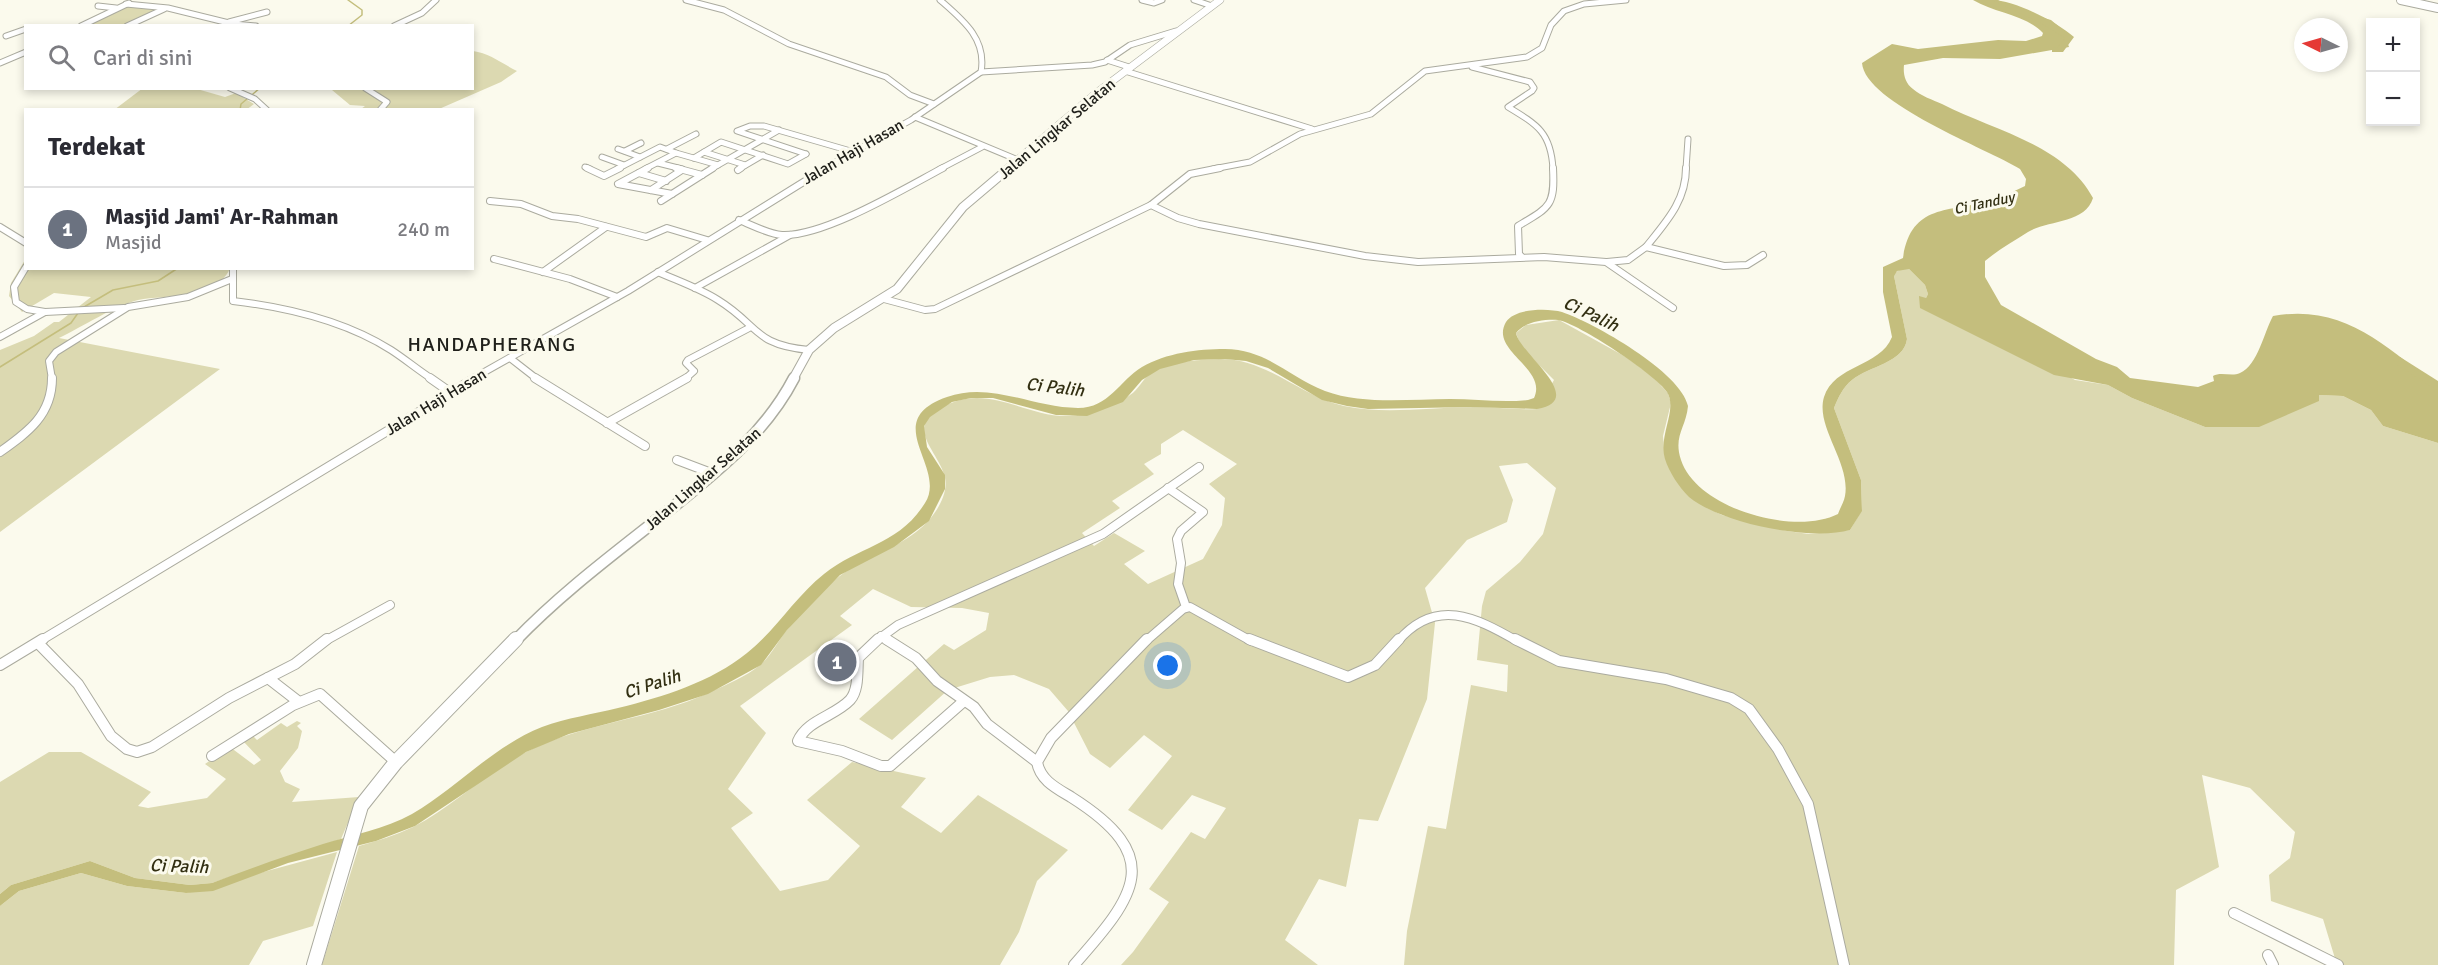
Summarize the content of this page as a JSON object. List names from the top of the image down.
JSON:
{
  "streets": {
    "street": ["Jalan Lingkar Selatan", "Jalan Haji Hasan"]
  },
  "districts": ["HANDAPHERANG"],
  "water": ["Ci Tanduy", "Ci Palih"],
  "north": "left",
  "page": {
    "map_buttons": ["+", "−"],
    "search": "Cari di sini",
    "heading": "Terdekat",
    "list": [
      {
        "mark": "1",
        "name": "Masjid Jami' Ar-Rahman",
        "note": "Masjid",
        "value": "240 m"
      }
    ],
    "pins": "1"
  }
}
